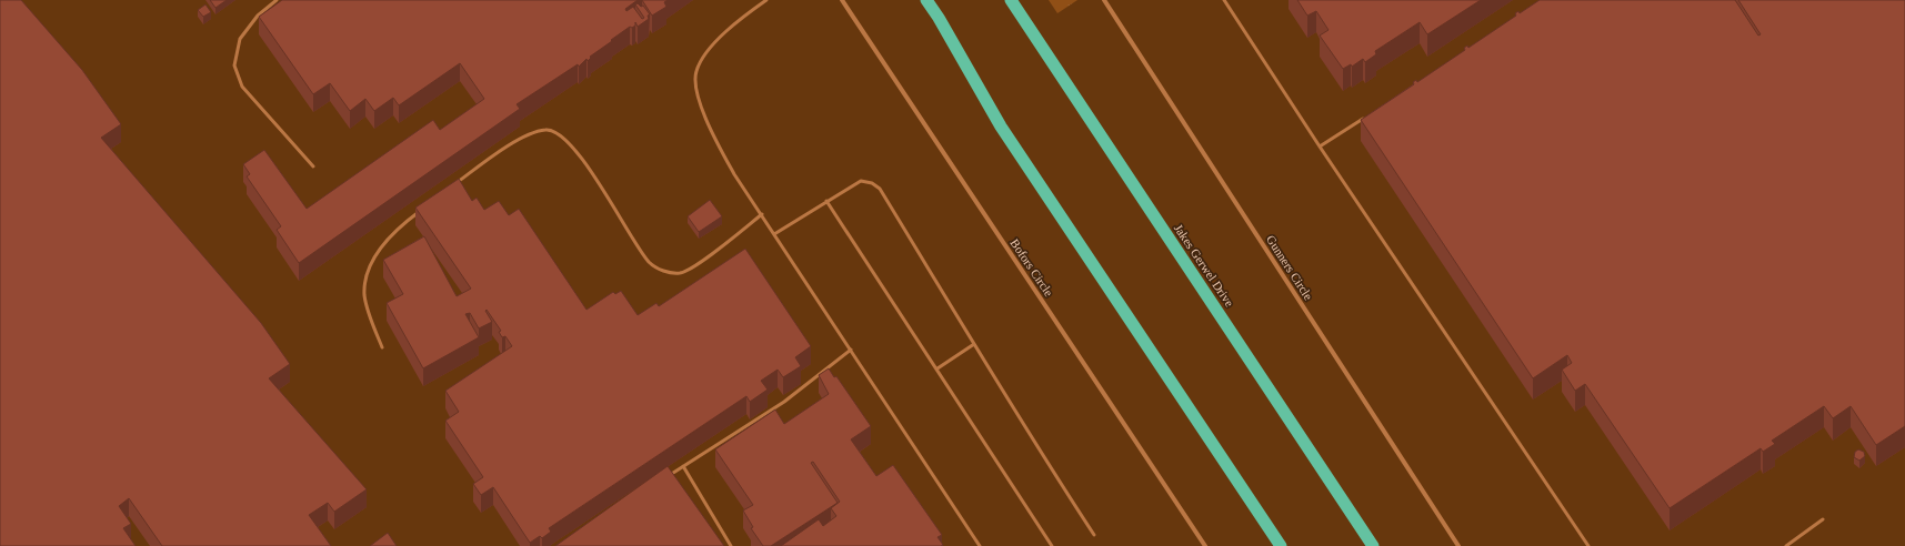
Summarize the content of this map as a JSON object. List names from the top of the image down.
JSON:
{
  "streets": {
    "highway": ["Jakes Gerwel Drive"],
    "street": ["Bofors Circle", "Gunners Circle"]
  }
}
